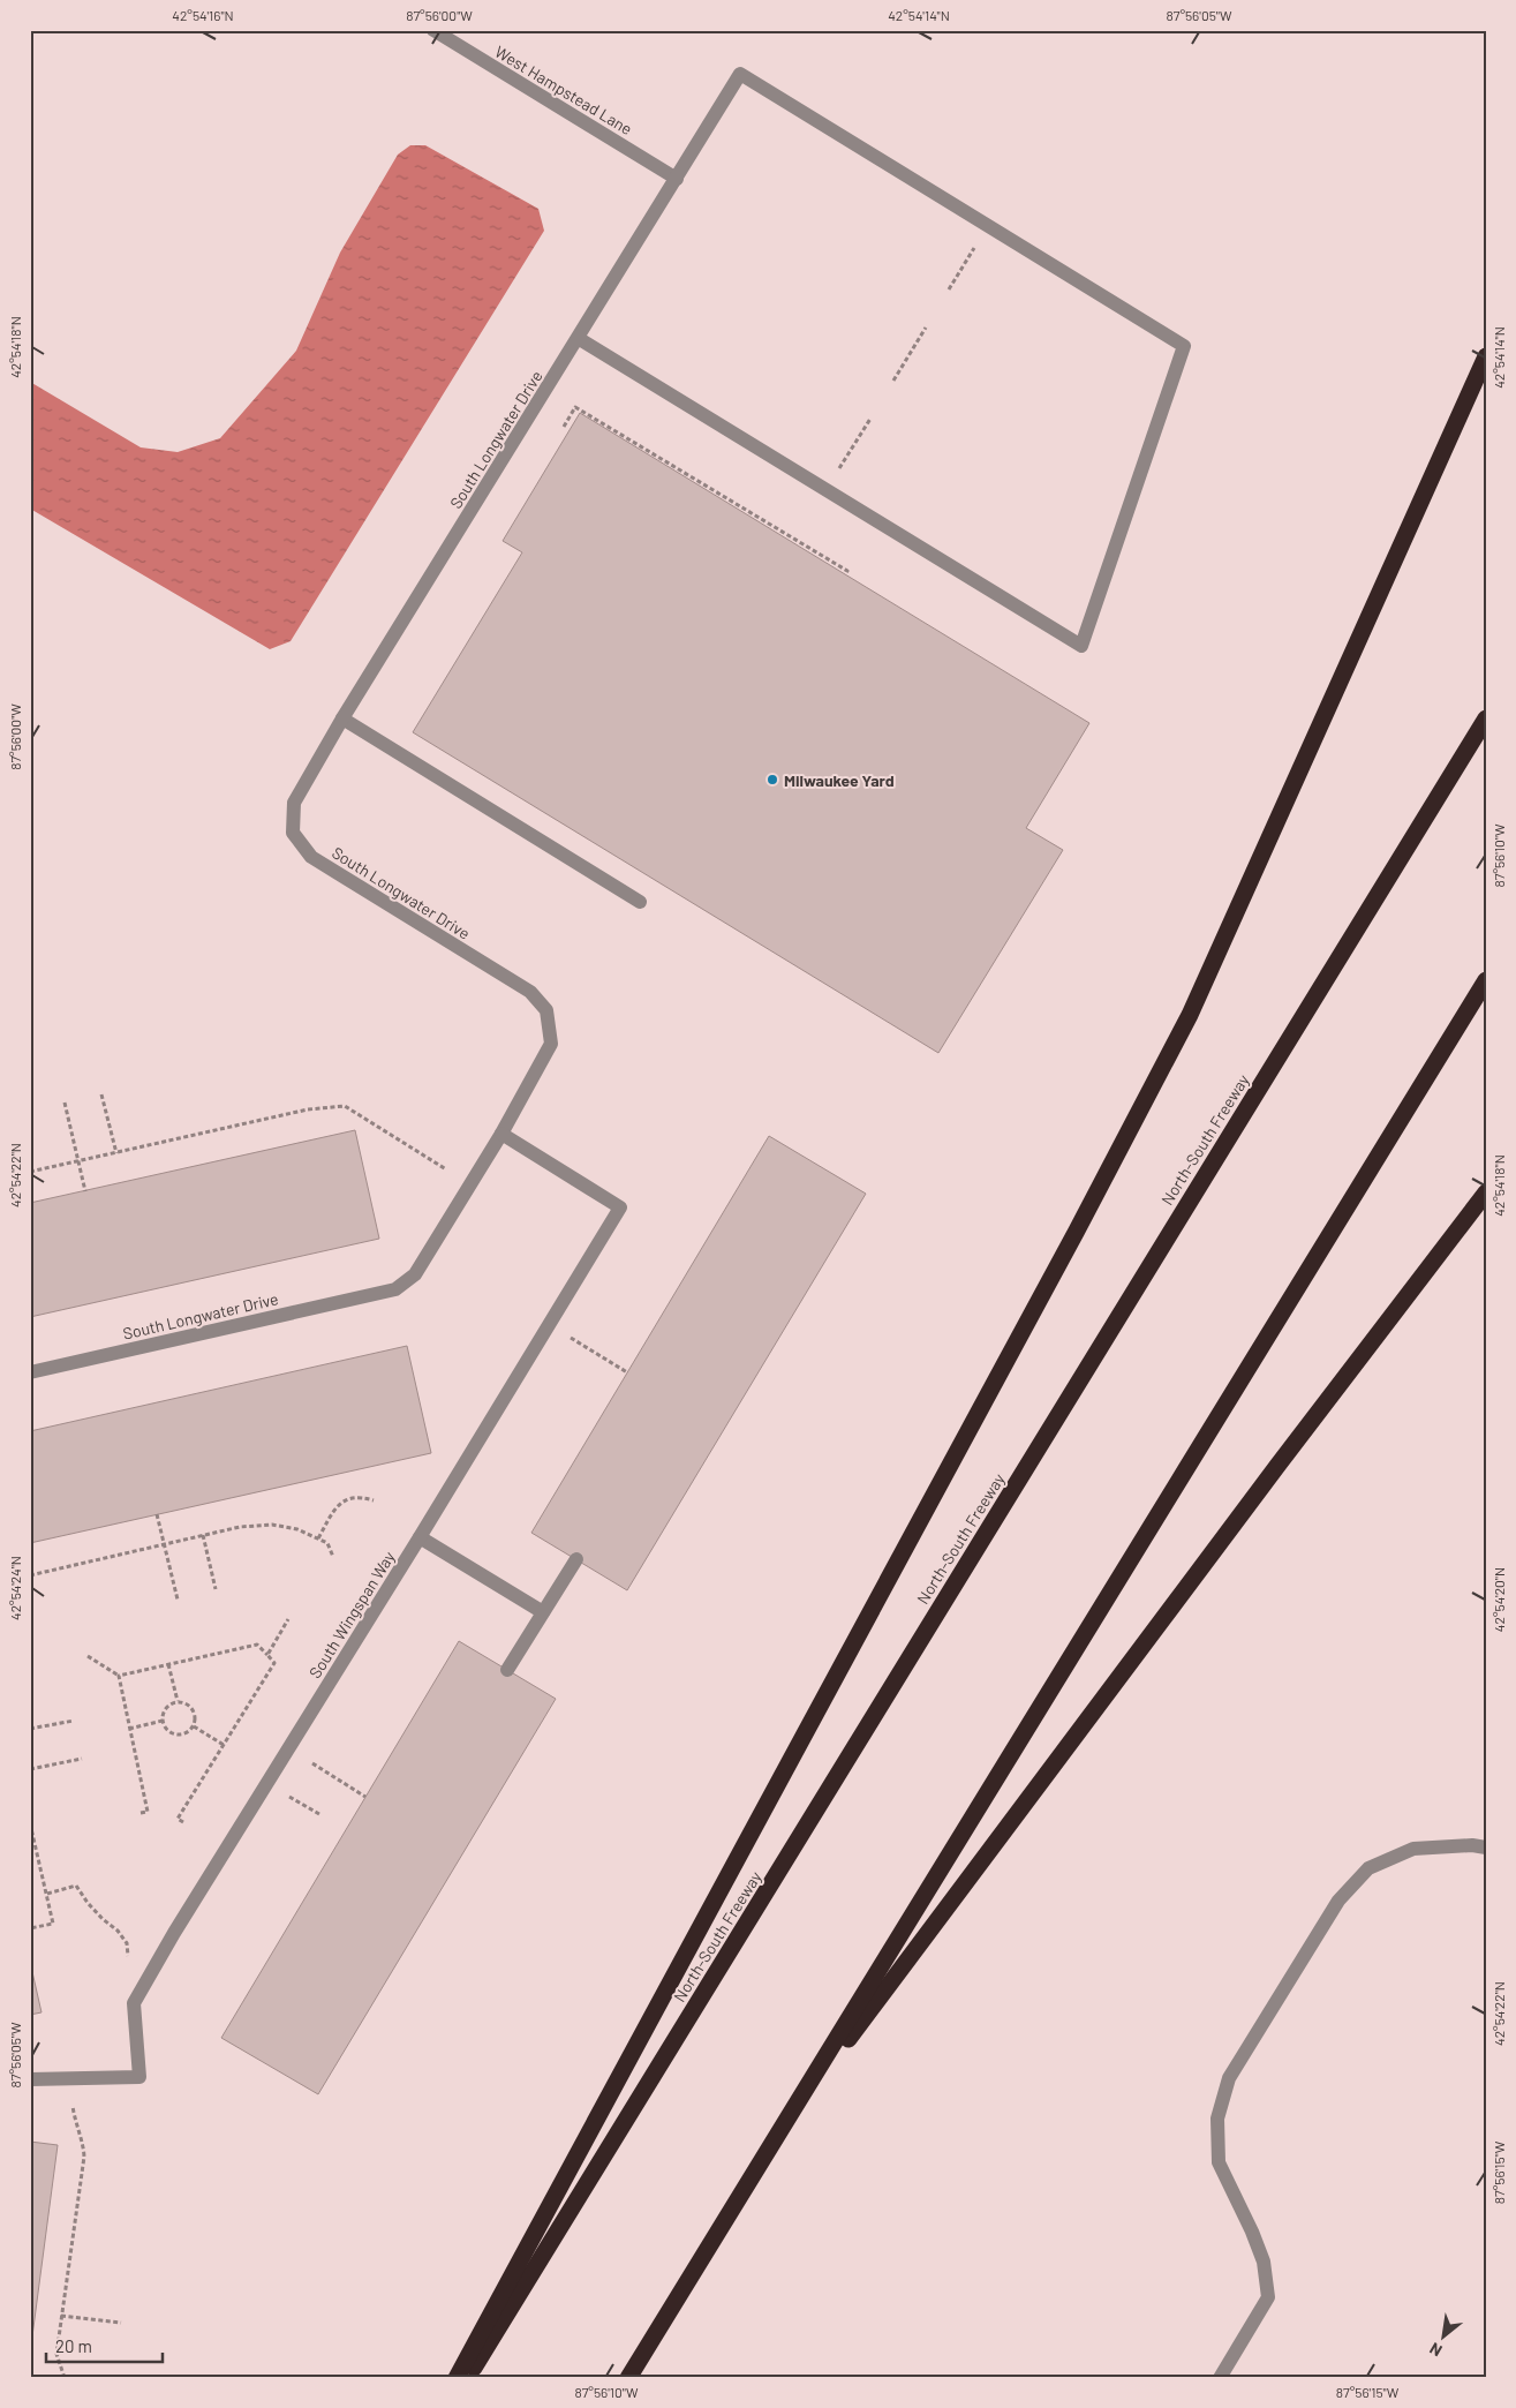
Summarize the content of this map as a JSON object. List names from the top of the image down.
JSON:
{
  "streets": {
    "highway": ["North-South Freeway"],
    "street": ["West Hampstead Lane", "South Longwater Drive", "South Wingspan Way"]
  },
  "crossings": [
    ["West Hampstead Lane", "South Longwater Drive"],
    ["South Longwater Drive", "South Wingspan Way"]
  ],
  "places": ["Milwaukee Yard"],
  "scale_bar": "20 m",
  "north": "bottom left",
  "coordinates": [
    "42°54'16\"N",
    "87°56'00\"W",
    "42°54'14\"N",
    "87°56'05\"W",
    "42°54'18\"N",
    "87°56'10\"W",
    "42°54'22\"N",
    "42°54'24\"N",
    "42°54'20\"N",
    "87°56'15\"W"
  ]
}
